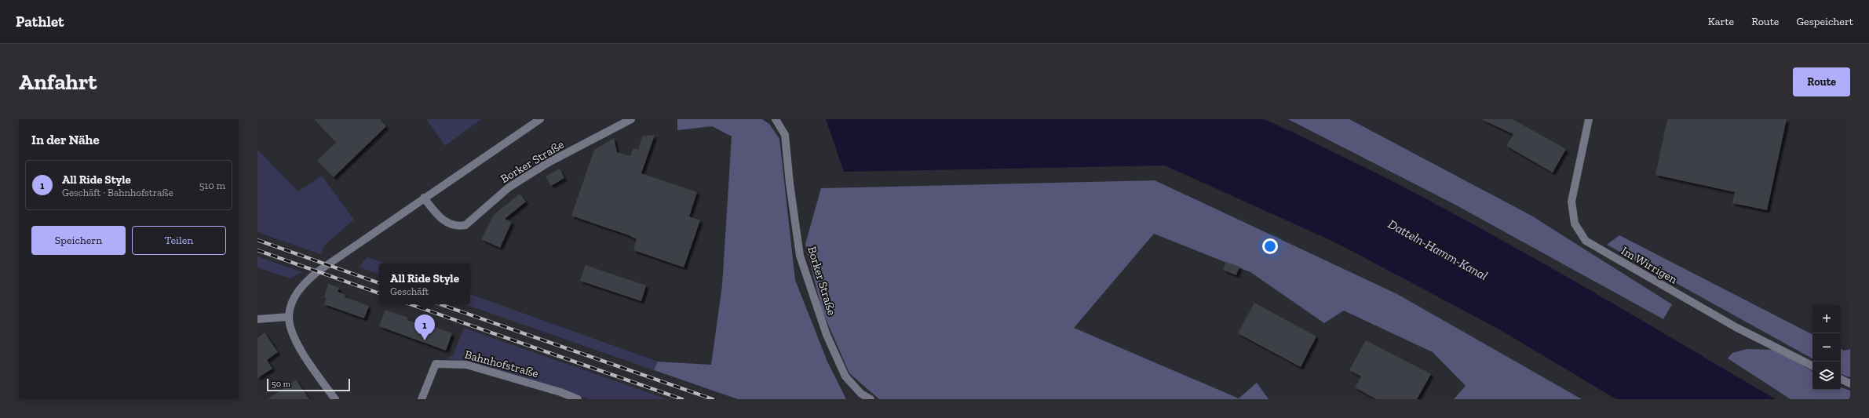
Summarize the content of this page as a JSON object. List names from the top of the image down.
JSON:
{
  "streets": {
    "street": ["Borker Straße", "Im Wirrigen", "Bahnhofstraße"]
  },
  "water": ["Datteln-Hamm-Kanal"],
  "scale_bar": "50 m",
  "page": {
    "header": "Pathlet",
    "nav": ["Karte", "Route", "Gespeichert"],
    "buttons": [
      "Route",
      ["Speichern", "Teilen"]
    ],
    "title": "Anfahrt",
    "heading": "In der Nähe",
    "list": [
      {
        "mark": "1",
        "name": "All Ride Style",
        "note": "Geschäft · Bahnhofstraße",
        "value": "510 m"
      }
    ],
    "popup": ["All Ride Style", "Geschäft"],
    "map_buttons": ["+", "−"],
    "pins": "1",
    "scale": "50 m"
  }
}
